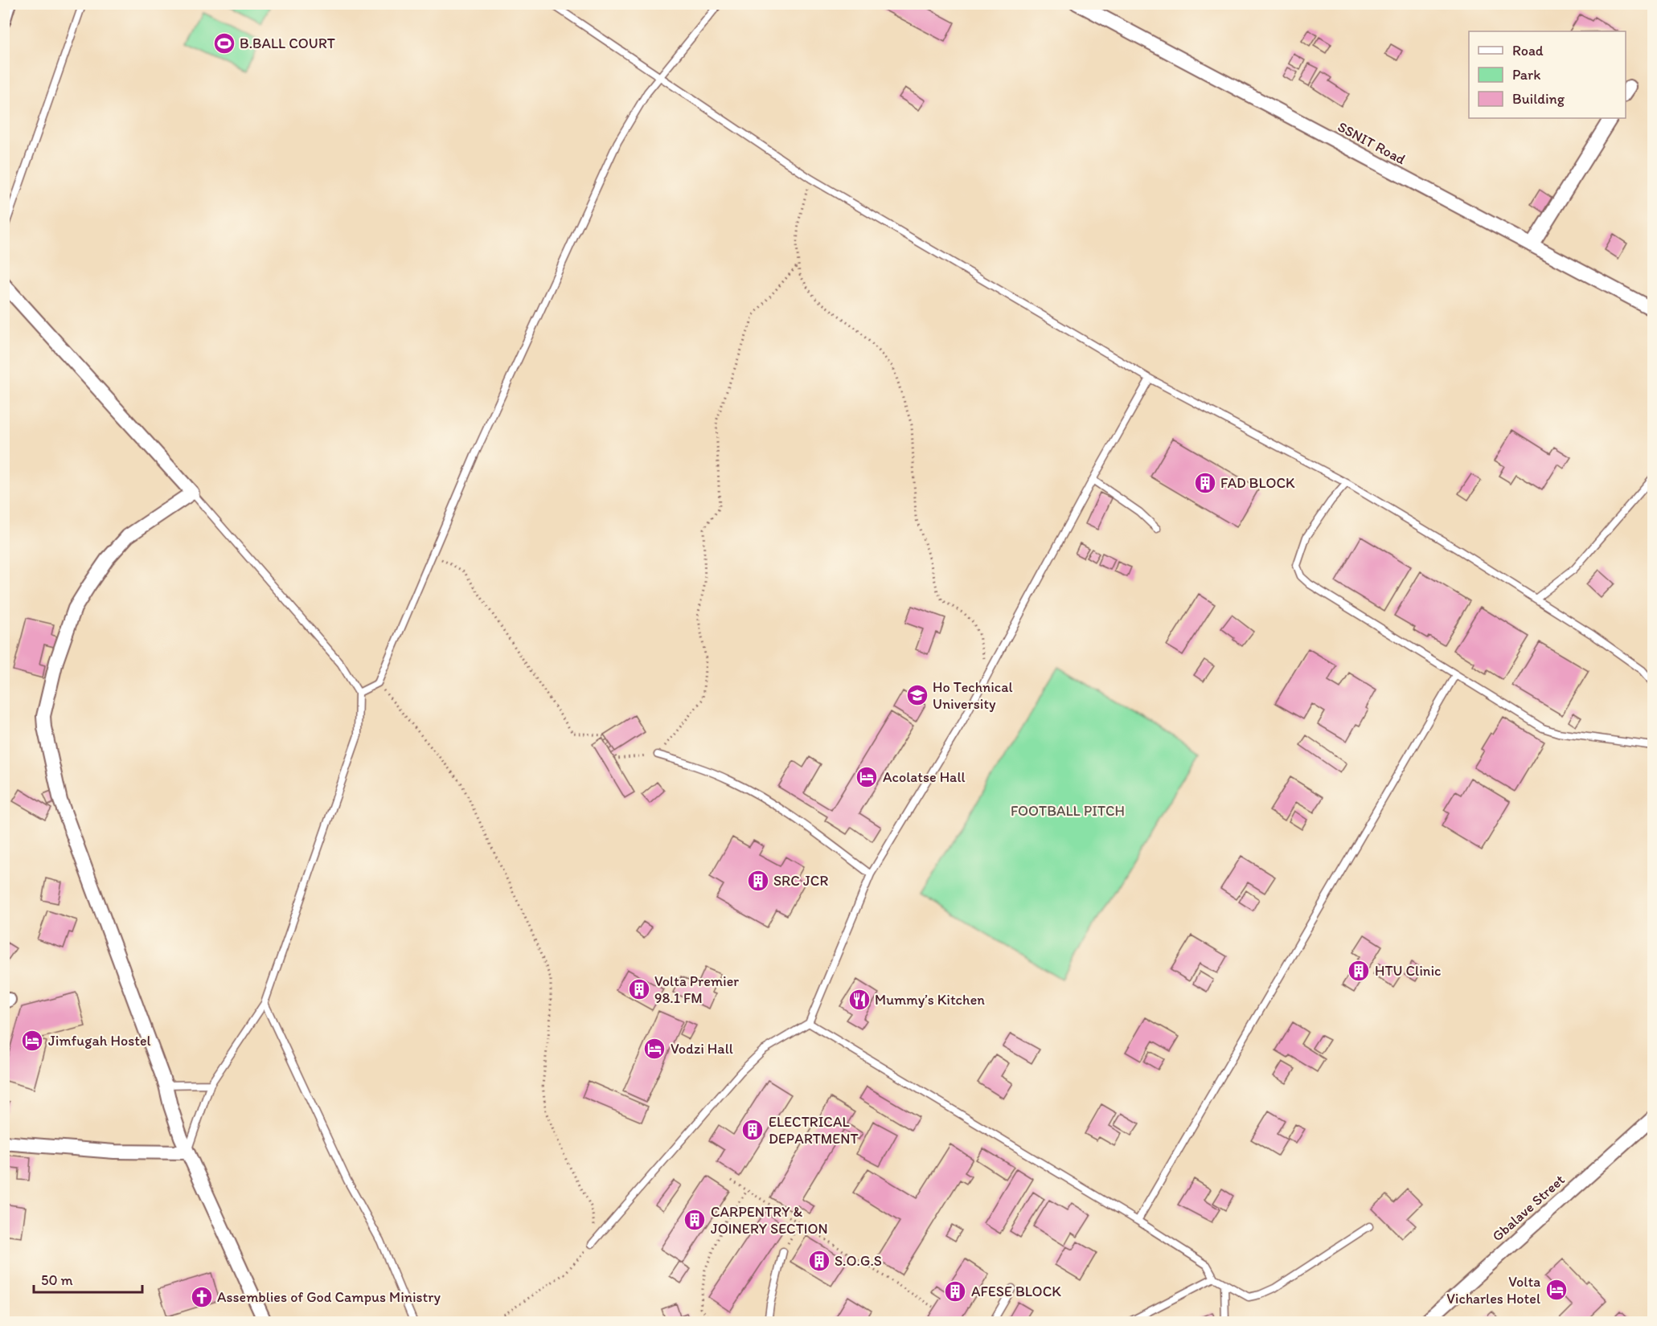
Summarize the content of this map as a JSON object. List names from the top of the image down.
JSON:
{
  "streets": {
    "street": ["SSNIT Road", "Gbalave Street"]
  },
  "parks": ["FOOTBALL PITCH"],
  "places": {
    "sports": ["B.BALL COURT"],
    "building": [
      "FAD BLOCK",
      "SRC JCR",
      "HTU Clinic",
      "Volta Premier 98.1 FM",
      "ELECTRICAL DEPARTMENT",
      "CARPENTRY & JOINERY SECTION",
      "S.O.G.S",
      "AFESE BLOCK"
    ],
    "school or university": ["Ho Technical University"],
    "hotel": [
      "Acolatse Hall",
      "Jimfugah Hostel",
      "Vodzi Hall",
      "Volta Vicharles Hotel"
    ],
    "restaurant": ["Mummy’s Kitchen"],
    "church": ["Assemblies of God Campus Ministry"]
  },
  "legend": ["Road", "Park", "Building"],
  "scale_bar": "50 m"
}
